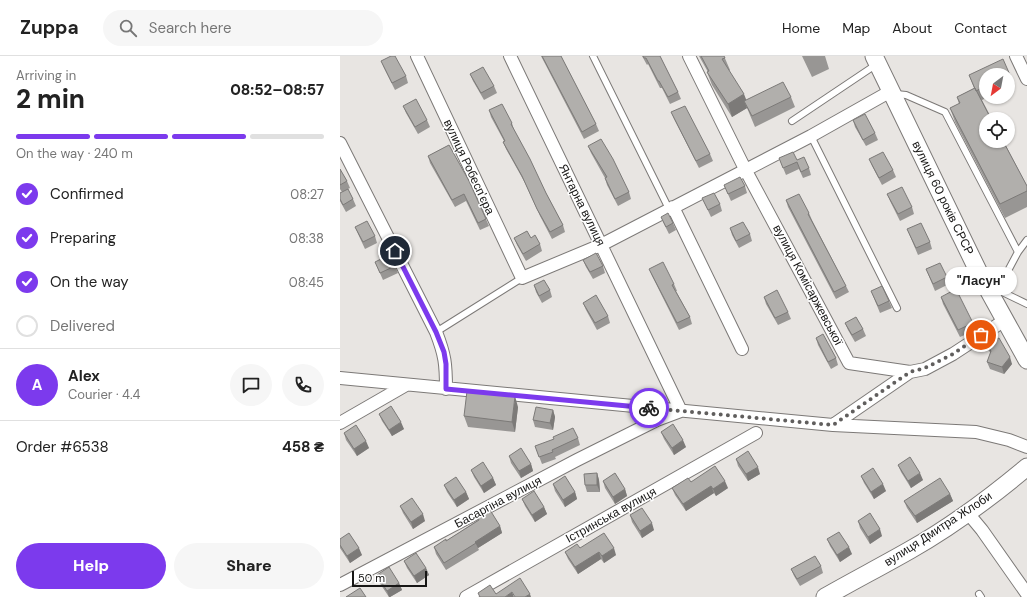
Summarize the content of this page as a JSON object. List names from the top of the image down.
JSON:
{
  "streets": {
    "street": [
      "вулиця Робесп'єра",
      "вулиця 60 років СРСР",
      "Янтарна вулиця",
      "вулиця Комісаржевської",
      "Басаргіна вулиця",
      "Істринська вулиця",
      "вулиця Дмитра Жлоби"
    ]
  },
  "crossings": [
    ["вулиця 60 років СРСР", "вулиця Комісаржевської"],
    ["Янтарна вулиця", "Басаргіна вулиця"]
  ],
  "places": ["\"Ласун\""],
  "scale_bar": "50 m",
  "north": "bottom left",
  "page": {
    "header": "Zuppa",
    "search": "Search here",
    "nav": [
      "Home",
      "Map",
      "About",
      "Contact"
    ],
    "heading": ["2 min", "Arriving in", "08:52–08:57"],
    "panel": [
      "Alex",
      "Courier · 4.4",
      "Order #6538",
      "458 ₴"
    ],
    "bar": "On the way · 240 m",
    "list": [
      ["Confirmed", "08:27"],
      ["Preparing", "08:38"],
      ["On the way", "08:45"],
      "Delivered"
    ],
    "bubble": "\"Ласун\"",
    "round": "A",
    "buttons": ["Help", "Share"],
    "scale": "50 m"
  }
}
